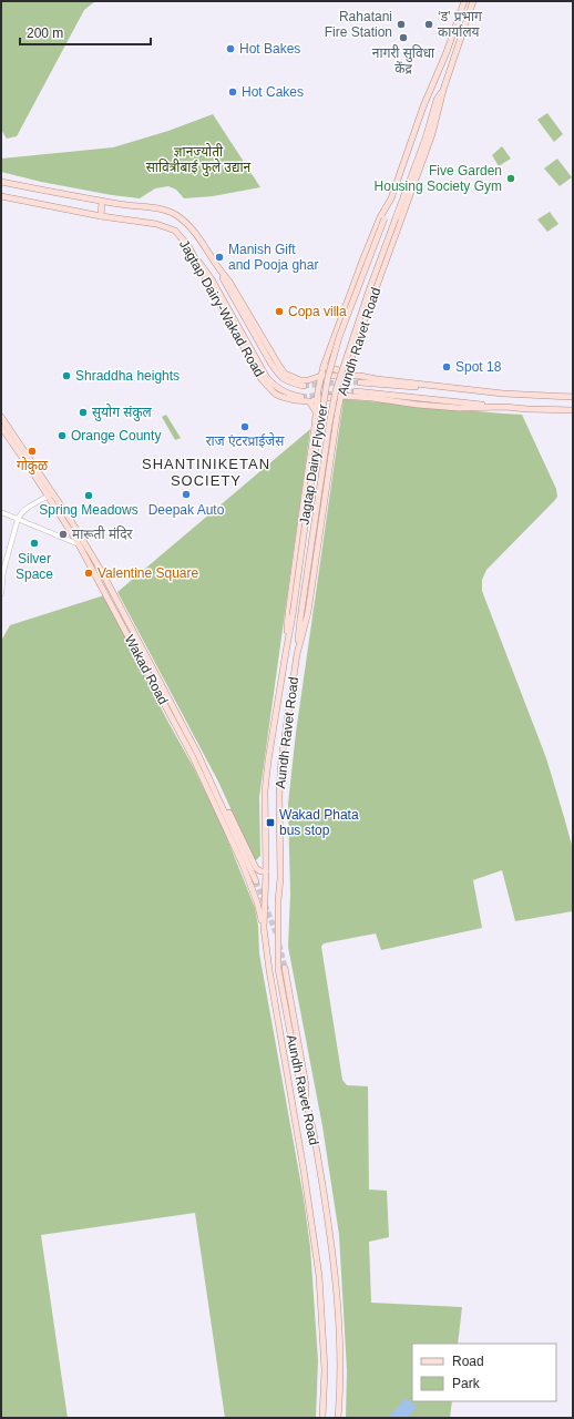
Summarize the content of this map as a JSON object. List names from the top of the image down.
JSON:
{
  "streets": {
    "main road": [
      "Jagtap Dairy-Wakad Road",
      "Aundh Ravet Road",
      "Jagtap Dairy Flyover",
      "Wakad Road"
    ]
  },
  "crossings": [
    ["Aundh Ravet Road", "Jagtap Dairy Flyover"],
    ["Aundh Ravet Road", "Wakad Road"]
  ],
  "districts": ["SHANTINIKETAN SOCIETY"],
  "parks": ["ज्ञानज्योती सावित्रीबाई फुले उद्यान"],
  "places": {
    "other": [
      "Rahatani Fire Station",
      "‘ड’ प्रभाग कार्यालय",
      "नागरी सुविधा केंद्र",
      "Hot Bakes",
      "Hot Cakes",
      "Five Garden Housing Society Gym",
      "Manish Gift and Pooja ghar",
      "Copa villa",
      "Spot 18",
      "Shraddha heights",
      "सुयोग संकुल",
      "राज एंटरप्राईजेस",
      "Orange County",
      "गोकुळ",
      "Deepak Auto",
      "Spring Meadows",
      "मारूती मंदिर",
      "Silver Space",
      "Valentine Square"
    ],
    "transit": ["Wakad Phata bus stop"]
  },
  "legend": ["Road", "Park"],
  "scale_bar": "200 m"
}
